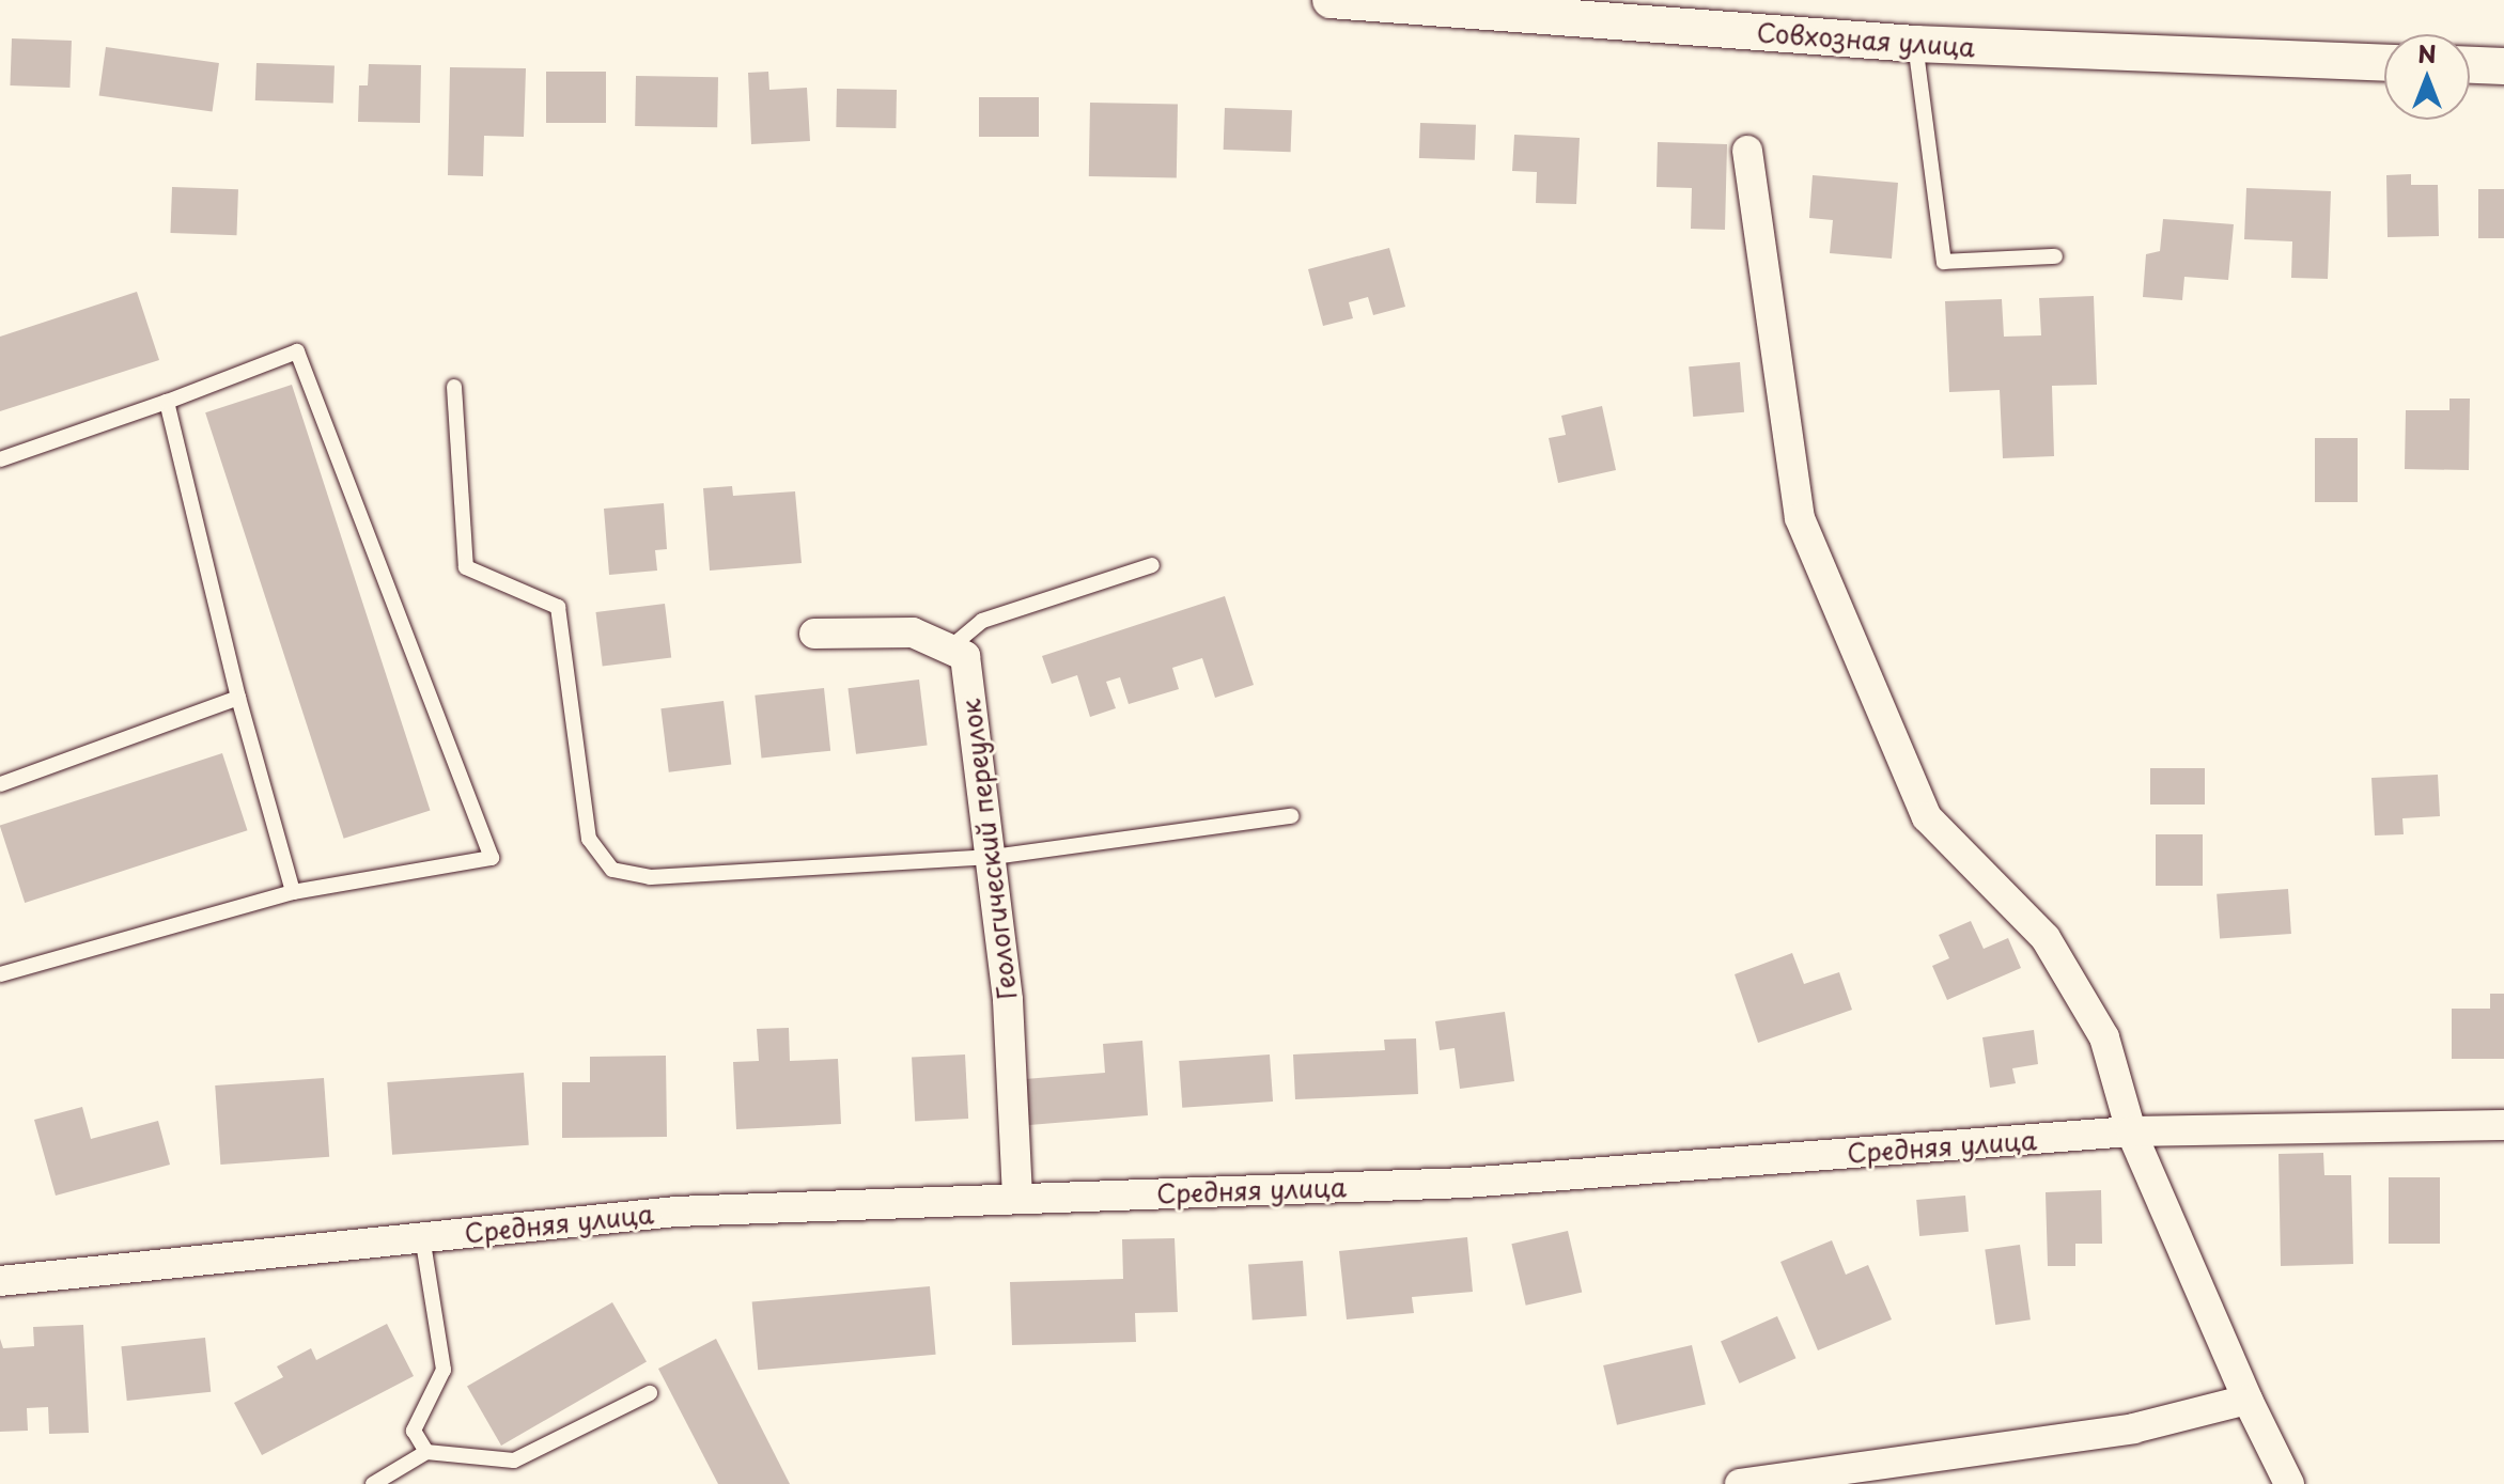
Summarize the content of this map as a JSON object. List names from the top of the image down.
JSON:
{
  "streets": {
    "street": ["Совхозная улица", "Геологический переулок", "Средняя улица"]
  },
  "crossings": [
    ["Геологический переулок", "Средняя улица"]
  ],
  "north": "top"
}
